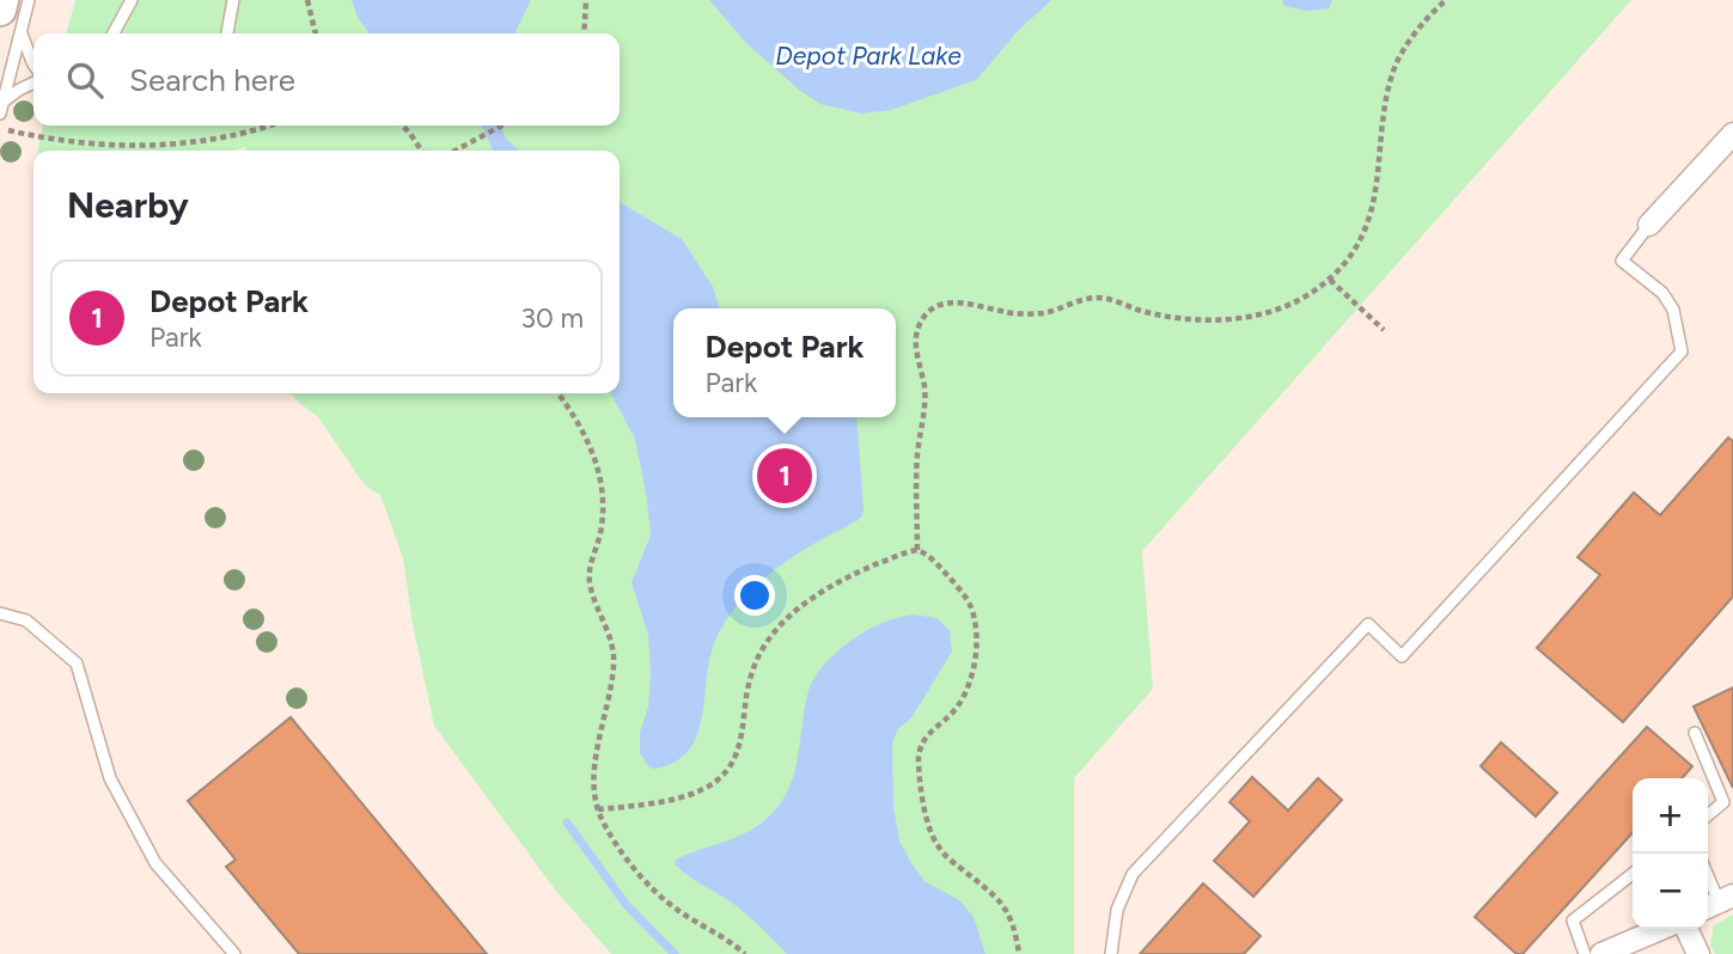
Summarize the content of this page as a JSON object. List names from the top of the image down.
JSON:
{
  "water": ["Depot Park Lake"],
  "page": {
    "search": "Search here",
    "heading": "Nearby",
    "list": [
      {
        "mark": "1",
        "name": "Depot Park",
        "note": "Park",
        "value": "30 m"
      }
    ],
    "popup": ["Depot Park", "Park"],
    "pins": "1",
    "map_buttons": ["+", "−"]
  }
}
